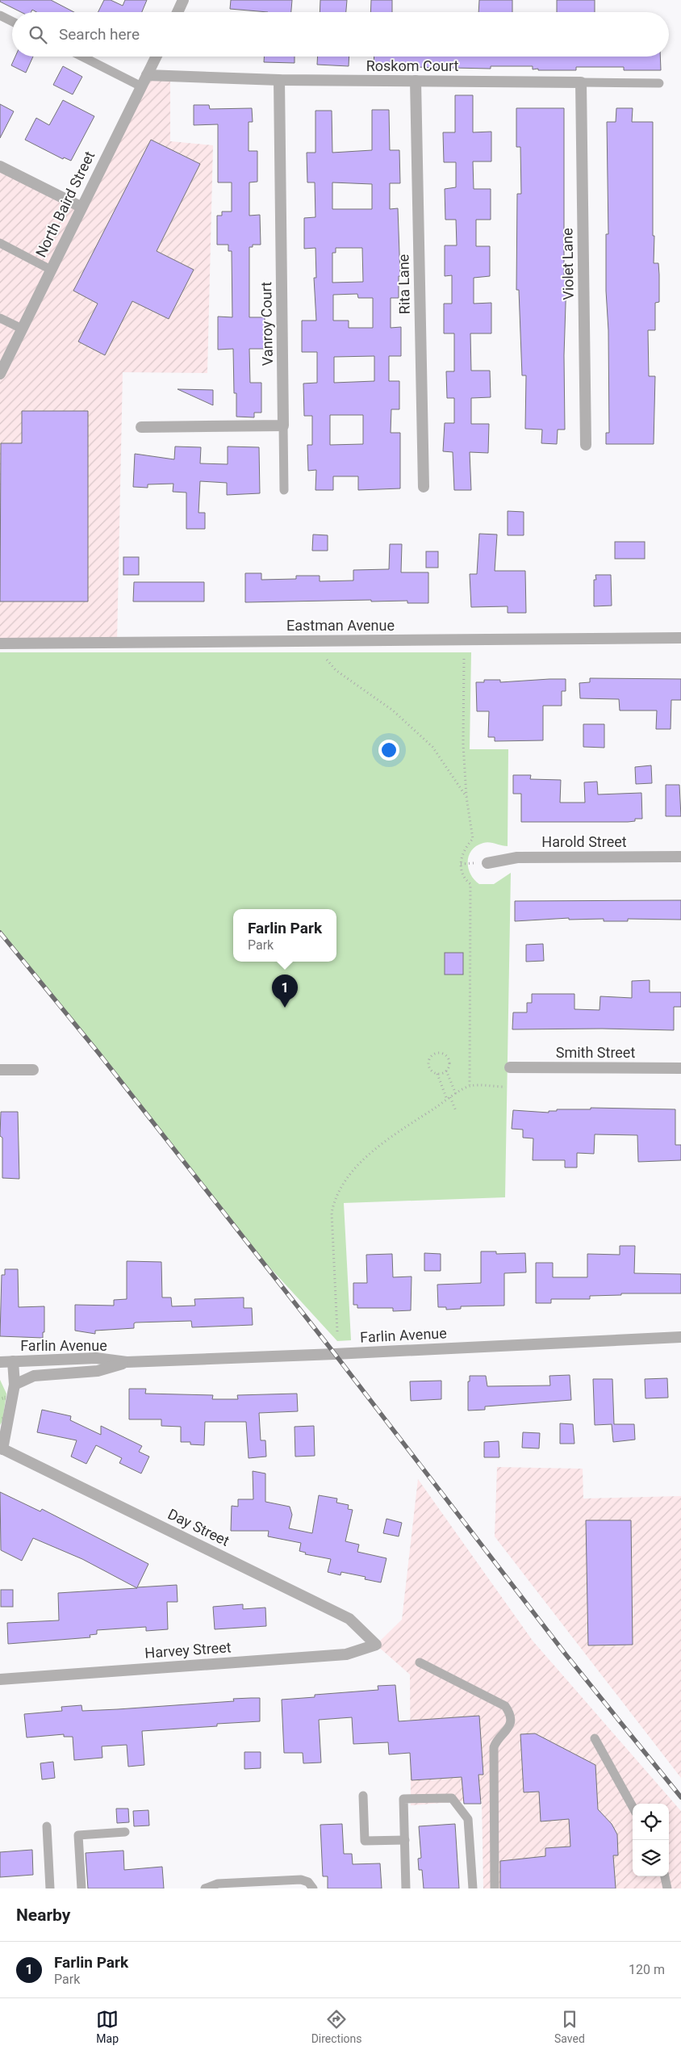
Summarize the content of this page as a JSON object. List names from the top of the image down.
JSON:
{
  "streets": {
    "street": [
      "Roskom Court",
      "North Baird Street",
      "Violet Lane",
      "Rita Lane",
      "Vanroy Court",
      "Eastman Avenue",
      "Harold Street",
      "Smith Street",
      "Farlin Avenue",
      "Day Street",
      "Harvey Street"
    ]
  },
  "crossings": [
    ["Roskom Court", "North Baird Street"],
    ["Roskom Court", "Violet Lane"],
    ["Roskom Court", "Rita Lane"],
    ["Roskom Court", "Vanroy Court"],
    ["Day Street", "Harvey Street"]
  ],
  "page": {
    "search": "Search here",
    "popup": ["Farlin Park", "Park"],
    "pins": "1",
    "heading": "Nearby",
    "list": [
      {
        "mark": "1",
        "name": "Farlin Park",
        "note": "Park",
        "value": "120 m"
      }
    ],
    "nav": ["Map", "Directions", "Saved"]
  }
}
